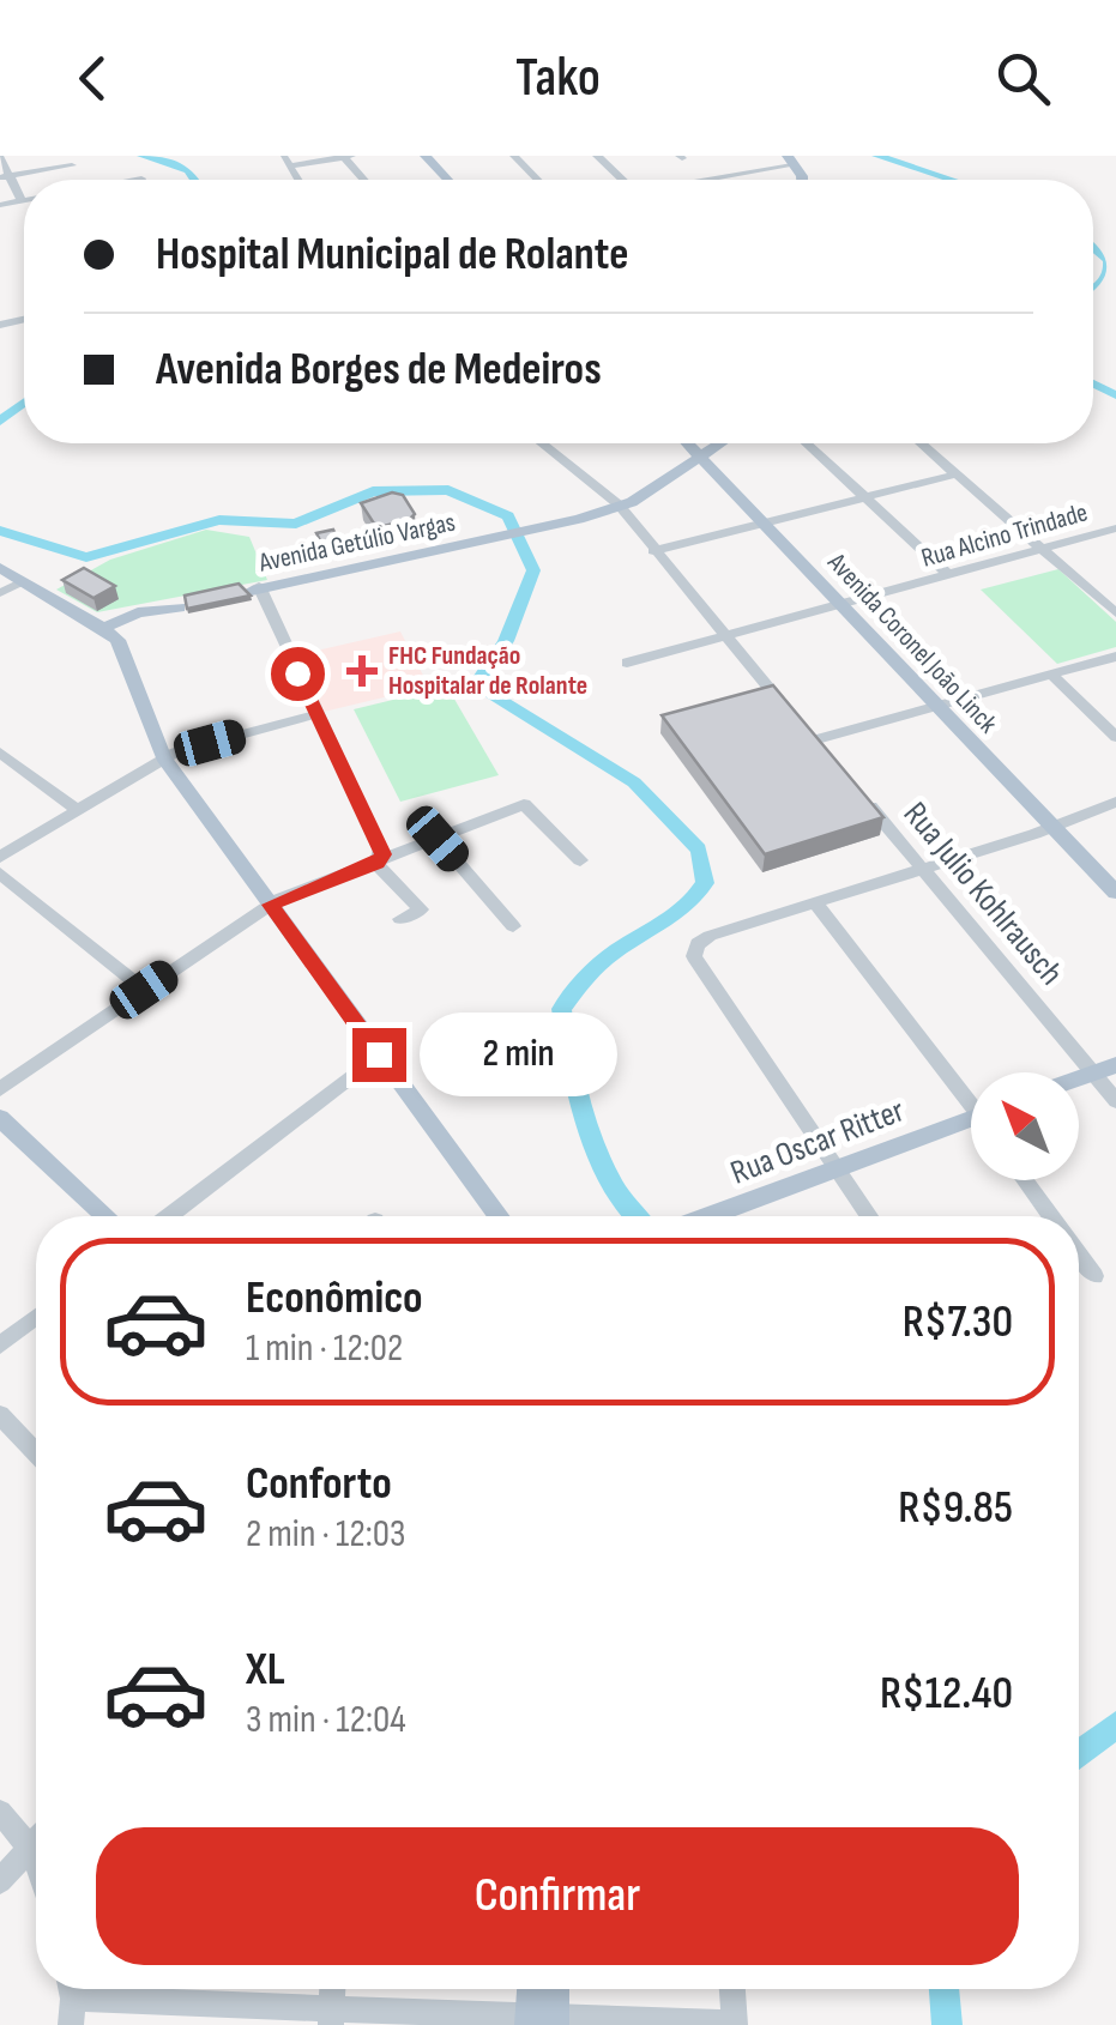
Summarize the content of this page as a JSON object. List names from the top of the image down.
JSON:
{
  "streets": {
    "main road": ["Avenida Getúlio Vargas", "Avenida Coronel João Linck", "Rua Oscar Ritter"],
    "street": ["Rua Alcino Trindade", "Rua Julio Kohlrausch"]
  },
  "crossings": [
    ["Rua Alcino Trindade", "Avenida Coronel João Linck"],
    ["Avenida Getúlio Vargas", "Avenida Coronel João Linck"]
  ],
  "places": {
    "health": ["FHC Fundação Hospitalar de Rolante"]
  },
  "north": "top left",
  "page": {
    "header": "Tako",
    "banner": ["Hospital Municipal de Rolante", "Avenida Borges de Medeiros"],
    "bubble": "2 min",
    "list": [
      {
        "name": "Econômico",
        "note": "1 min · 12:02",
        "value": "R$7.30"
      },
      {
        "name": "Conforto",
        "note": "2 min · 12:03",
        "value": "R$9.85"
      },
      {
        "name": "XL",
        "note": "3 min · 12:04",
        "value": "R$12.40"
      }
    ],
    "buttons": "Confirmar"
  }
}
